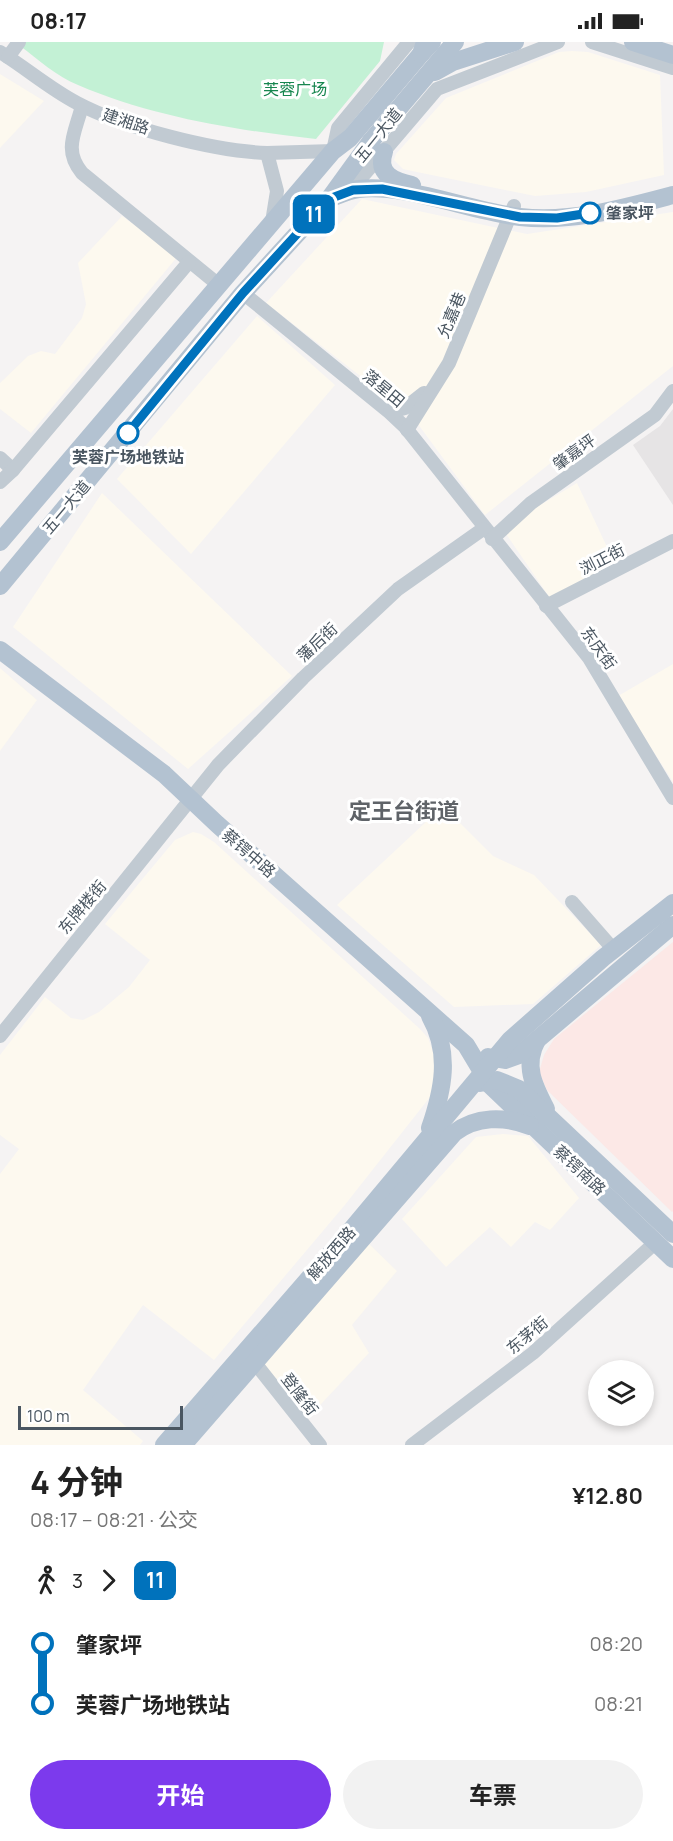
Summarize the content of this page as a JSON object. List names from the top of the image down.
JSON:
{
  "streets": {
    "main road": [
      "五一大道",
      "蔡锷中路",
      "蔡锷南路",
      "解放西路"
    ],
    "street": [
      "建湘路",
      "允嘉巷",
      "落星田",
      "肇嘉坪",
      "浏正街",
      "藩后街",
      "东庆街",
      "东牌楼街",
      "东茅街",
      "登隆街"
    ]
  },
  "crossings": [
    ["建湘路", "五一大道"],
    ["五一大道", "落星田"],
    ["允嘉巷", "落星田"],
    ["落星田", "肇嘉坪"],
    ["落星田", "藩后街"],
    ["落星田", "东庆街"],
    ["肇嘉坪", "藩后街"],
    ["肇嘉坪", "东庆街"],
    ["浏正街", "东庆街"],
    ["藩后街", "东庆街"],
    ["藩后街", "蔡锷中路"],
    ["藩后街", "东牌楼街"],
    ["蔡锷中路", "东牌楼街"],
    ["蔡锷中路", "蔡锷南路"],
    ["蔡锷南路", "解放西路"],
    ["蔡锷南路", "东茅街"],
    ["解放西路", "登隆街"]
  ],
  "districts": ["定王台街道"],
  "parks": ["芙蓉广场"],
  "places": ["肇家坪", "芙蓉广场地铁站"],
  "lines": ["bus line 11"],
  "scale_bar": "100 m",
  "page": {
    "status": "08:17",
    "on_map": "11",
    "scale": "100 m",
    "heading": ["4 分钟", "08:17 – 08:21 · 公交", "¥12.80"],
    "legs": ["3", "11"],
    "list": [
      {
        "name": "肇家坪",
        "value": "08:20"
      },
      {
        "name": "芙蓉广场地铁站",
        "value": "08:21"
      }
    ],
    "buttons": ["开始", "车票"]
  }
}
